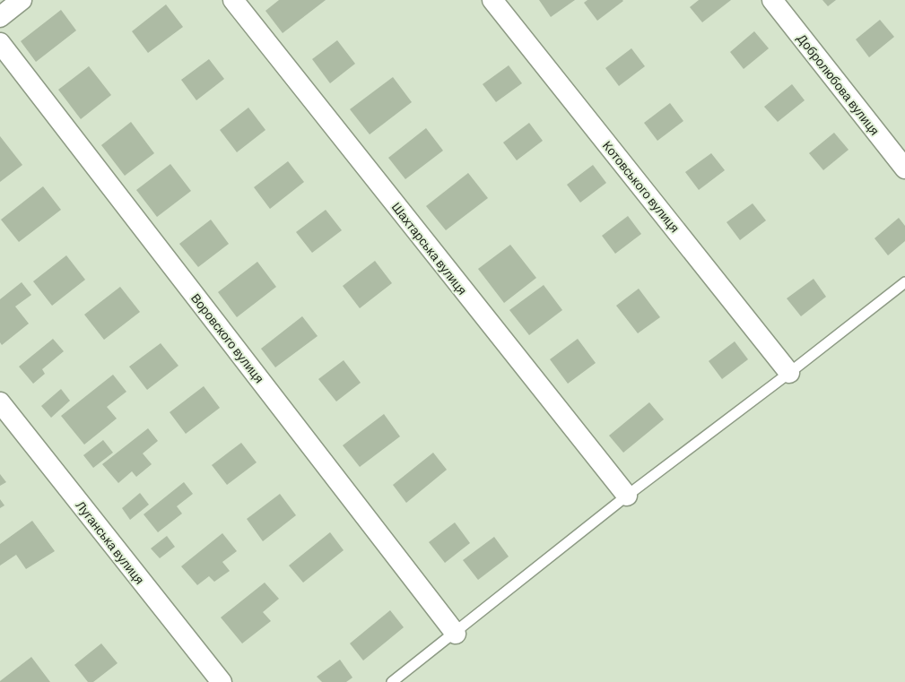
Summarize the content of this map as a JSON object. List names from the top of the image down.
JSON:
{
  "streets": {
    "street": [
      "Добролюбова вулиця",
      "Котовського вулиця",
      "Шахтарська вулиця",
      "Воровского вулиця",
      "Луганська вулиця"
    ]
  }
}
